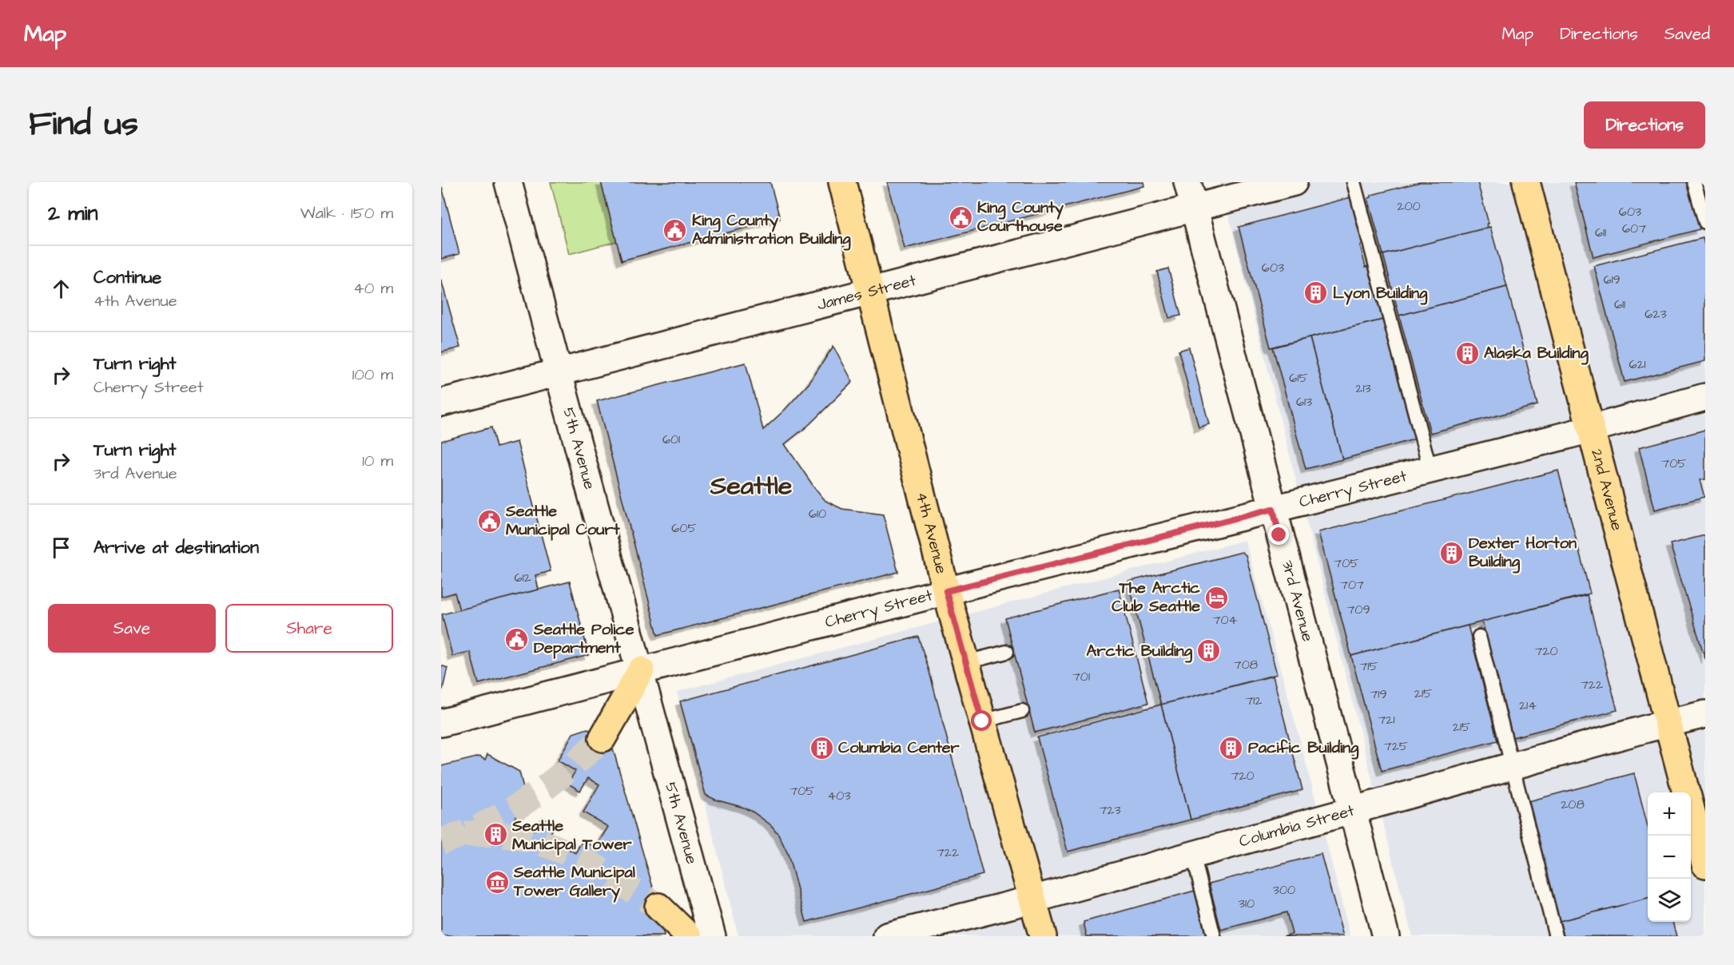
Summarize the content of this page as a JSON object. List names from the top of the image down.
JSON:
{
  "streets": {
    "main road": [
      "James Street",
      "5th Avenue",
      "2nd Avenue",
      "Cherry Street",
      "4th Avenue",
      "3rd Avenue",
      "Columbia Street"
    ]
  },
  "crossings": [
    ["James Street", "5th Avenue"],
    ["James Street", "4th Avenue"],
    ["James Street", "3rd Avenue"],
    ["5th Avenue", "Cherry Street"],
    ["2nd Avenue", "Cherry Street"],
    ["2nd Avenue", "Columbia Street"],
    ["Cherry Street", "4th Avenue"],
    ["Cherry Street", "3rd Avenue"],
    ["4th Avenue", "Columbia Street"],
    ["3rd Avenue", "Columbia Street"]
  ],
  "districts": ["Seattle"],
  "places": {
    "public building": [
      "King County Courthouse",
      "King County Administration Building",
      "Seattle Municipal Court",
      "Seattle Police Department"
    ],
    "building": [
      "Lyon Building",
      "Alaska Building",
      "Dexter Horton Building",
      "Arctic Building",
      "Columbia Center",
      "Pacific Building",
      "Seattle Municipal Tower"
    ],
    "hotel": ["The Arctic Club Seattle"],
    "museum": ["Seattle Municipal Tower Gallery"]
  },
  "house_numbers": [
    "200",
    "603",
    "607",
    "611",
    "603",
    "619",
    "611",
    "623",
    "621",
    "615",
    "213",
    "613",
    "601",
    "705",
    "610",
    "605",
    "705",
    "612",
    "707",
    "709",
    "704",
    "720",
    "708",
    "715",
    "701",
    "722",
    "215",
    "719",
    "712",
    "214",
    "721",
    "215",
    "725",
    "720",
    "705",
    "403",
    "208",
    "723",
    "722",
    "300",
    "310"
  ],
  "page": {
    "header": "Map",
    "nav": ["Map", "Directions", "Saved"],
    "title": "Find us",
    "buttons": [
      "Directions",
      ["Save", "Share"]
    ],
    "heading": ["2 min", "Walk · 150 m"],
    "list": [
      ["Continue", "4th Avenue", "40 m"],
      ["Turn right", "Cherry Street", "100 m"],
      ["Turn right", "3rd Avenue", "10 m"],
      "Arrive at destination"
    ],
    "map_buttons": ["+", "−"]
  }
}
